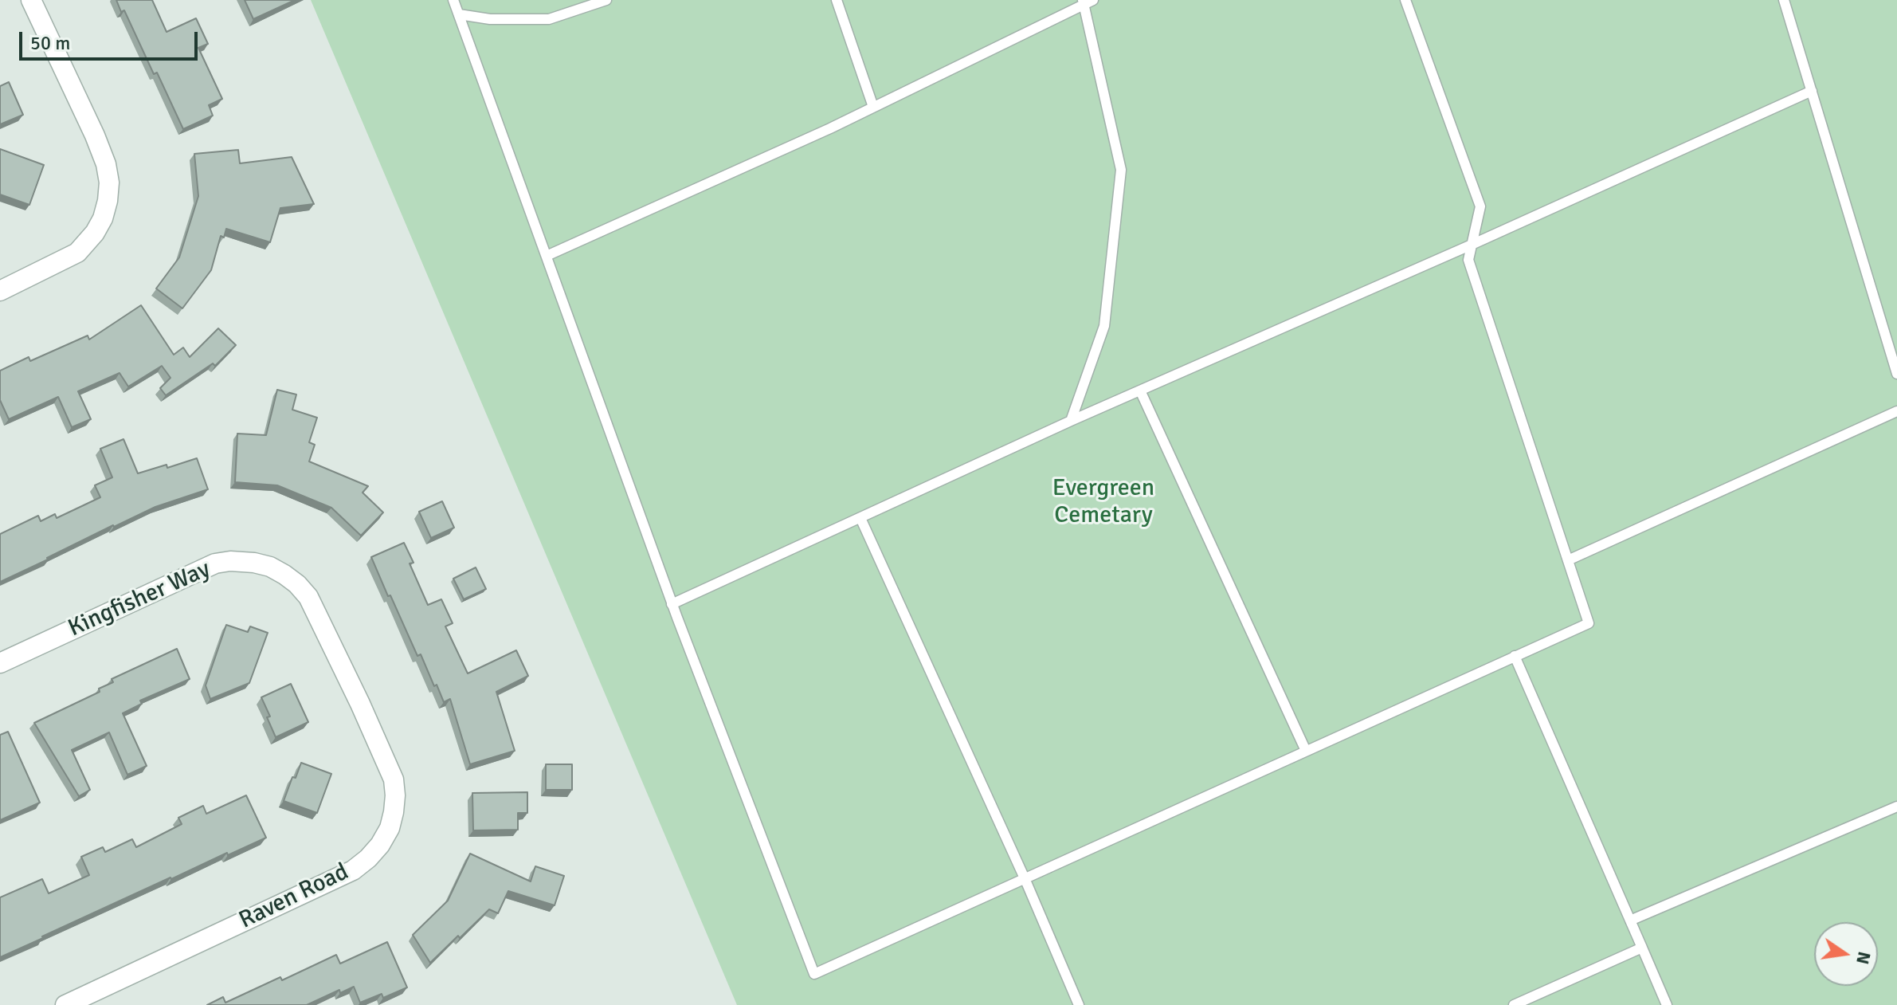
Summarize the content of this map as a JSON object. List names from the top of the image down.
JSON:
{
  "streets": {
    "street": ["Kingfisher Way", "Raven Road"]
  },
  "crossings": [
    ["Kingfisher Way", "Raven Road"]
  ],
  "parks": ["Evergreen Cemetary"],
  "scale_bar": "50 m",
  "north": "right"
}
